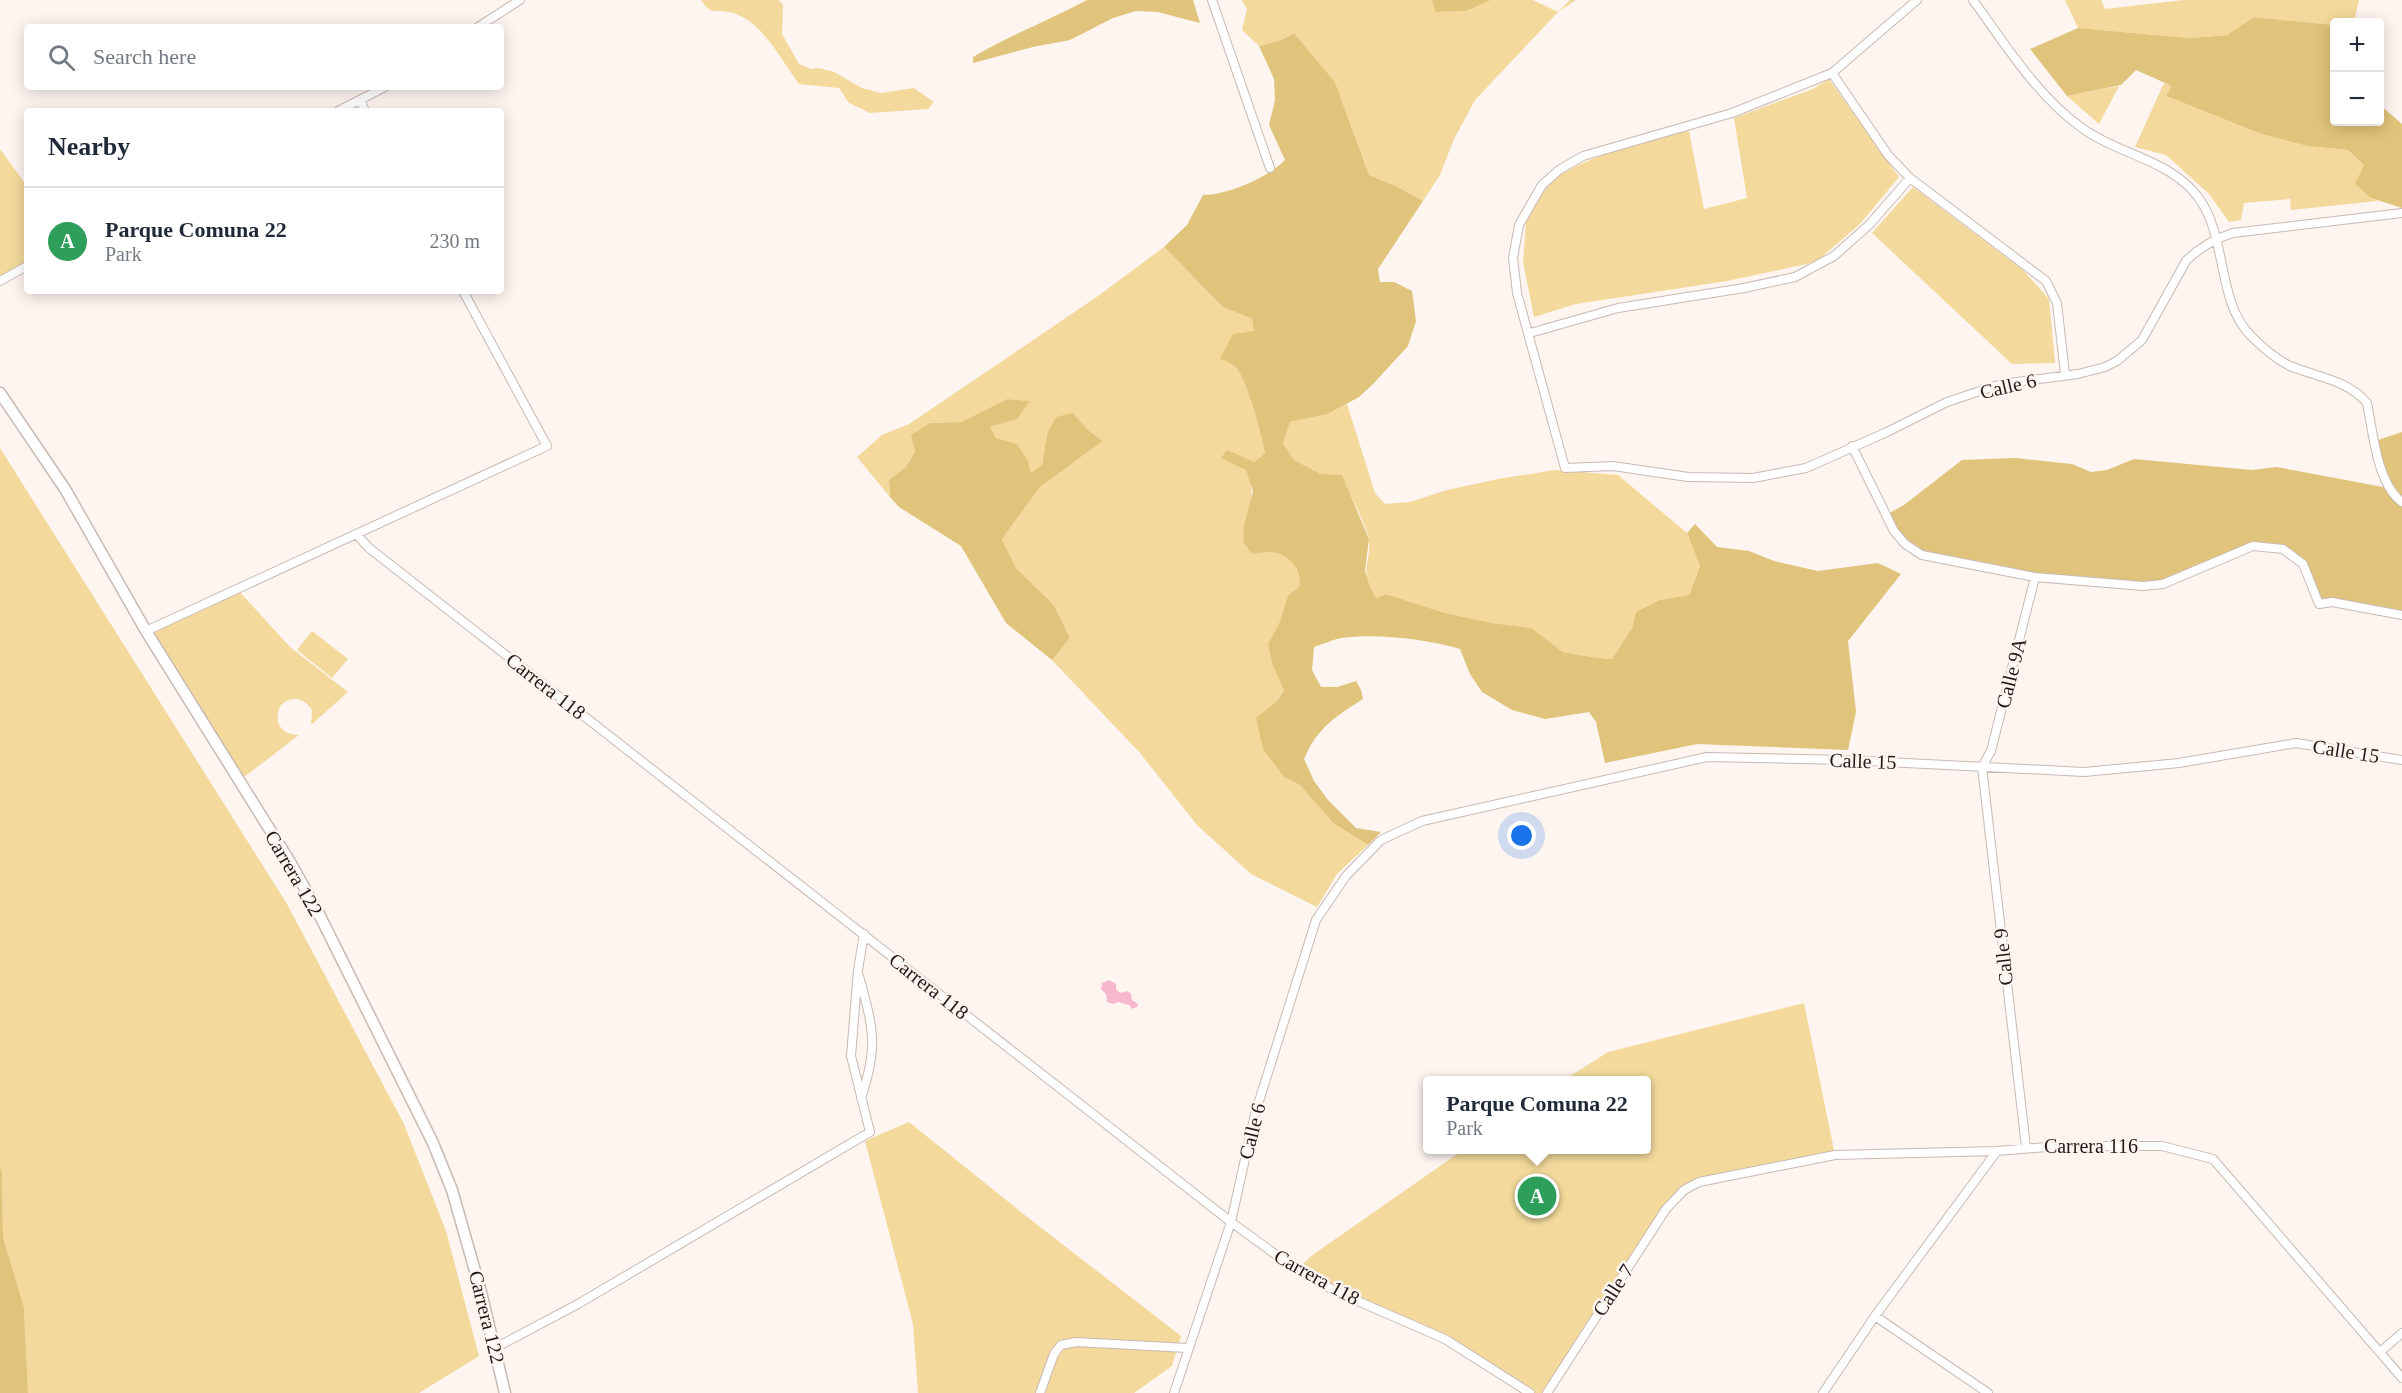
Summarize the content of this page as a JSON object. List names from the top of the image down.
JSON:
{
  "streets": {
    "street": [
      "Calle 6",
      "Calle 9A",
      "Carrera 118",
      "Calle 15",
      "Carrera 122",
      "Calle 9",
      "Carrera 116",
      "Calle 7"
    ]
  },
  "crossings": [
    ["Calle 6", "Carrera 118"],
    ["Calle 6", "Calle 15"],
    ["Calle 9A", "Calle 15"],
    ["Calle 9A", "Calle 9"],
    ["Calle 15", "Calle 9"],
    ["Calle 9", "Carrera 116"],
    ["Carrera 116", "Calle 7"]
  ],
  "page": {
    "map_buttons": ["+", "−"],
    "search": "Search here",
    "heading": "Nearby",
    "list": [
      {
        "mark": "A",
        "name": "Parque Comuna 22",
        "note": "Park",
        "value": "230 m"
      }
    ],
    "popup": ["Parque Comuna 22", "Park"],
    "pins": "A"
  }
}
